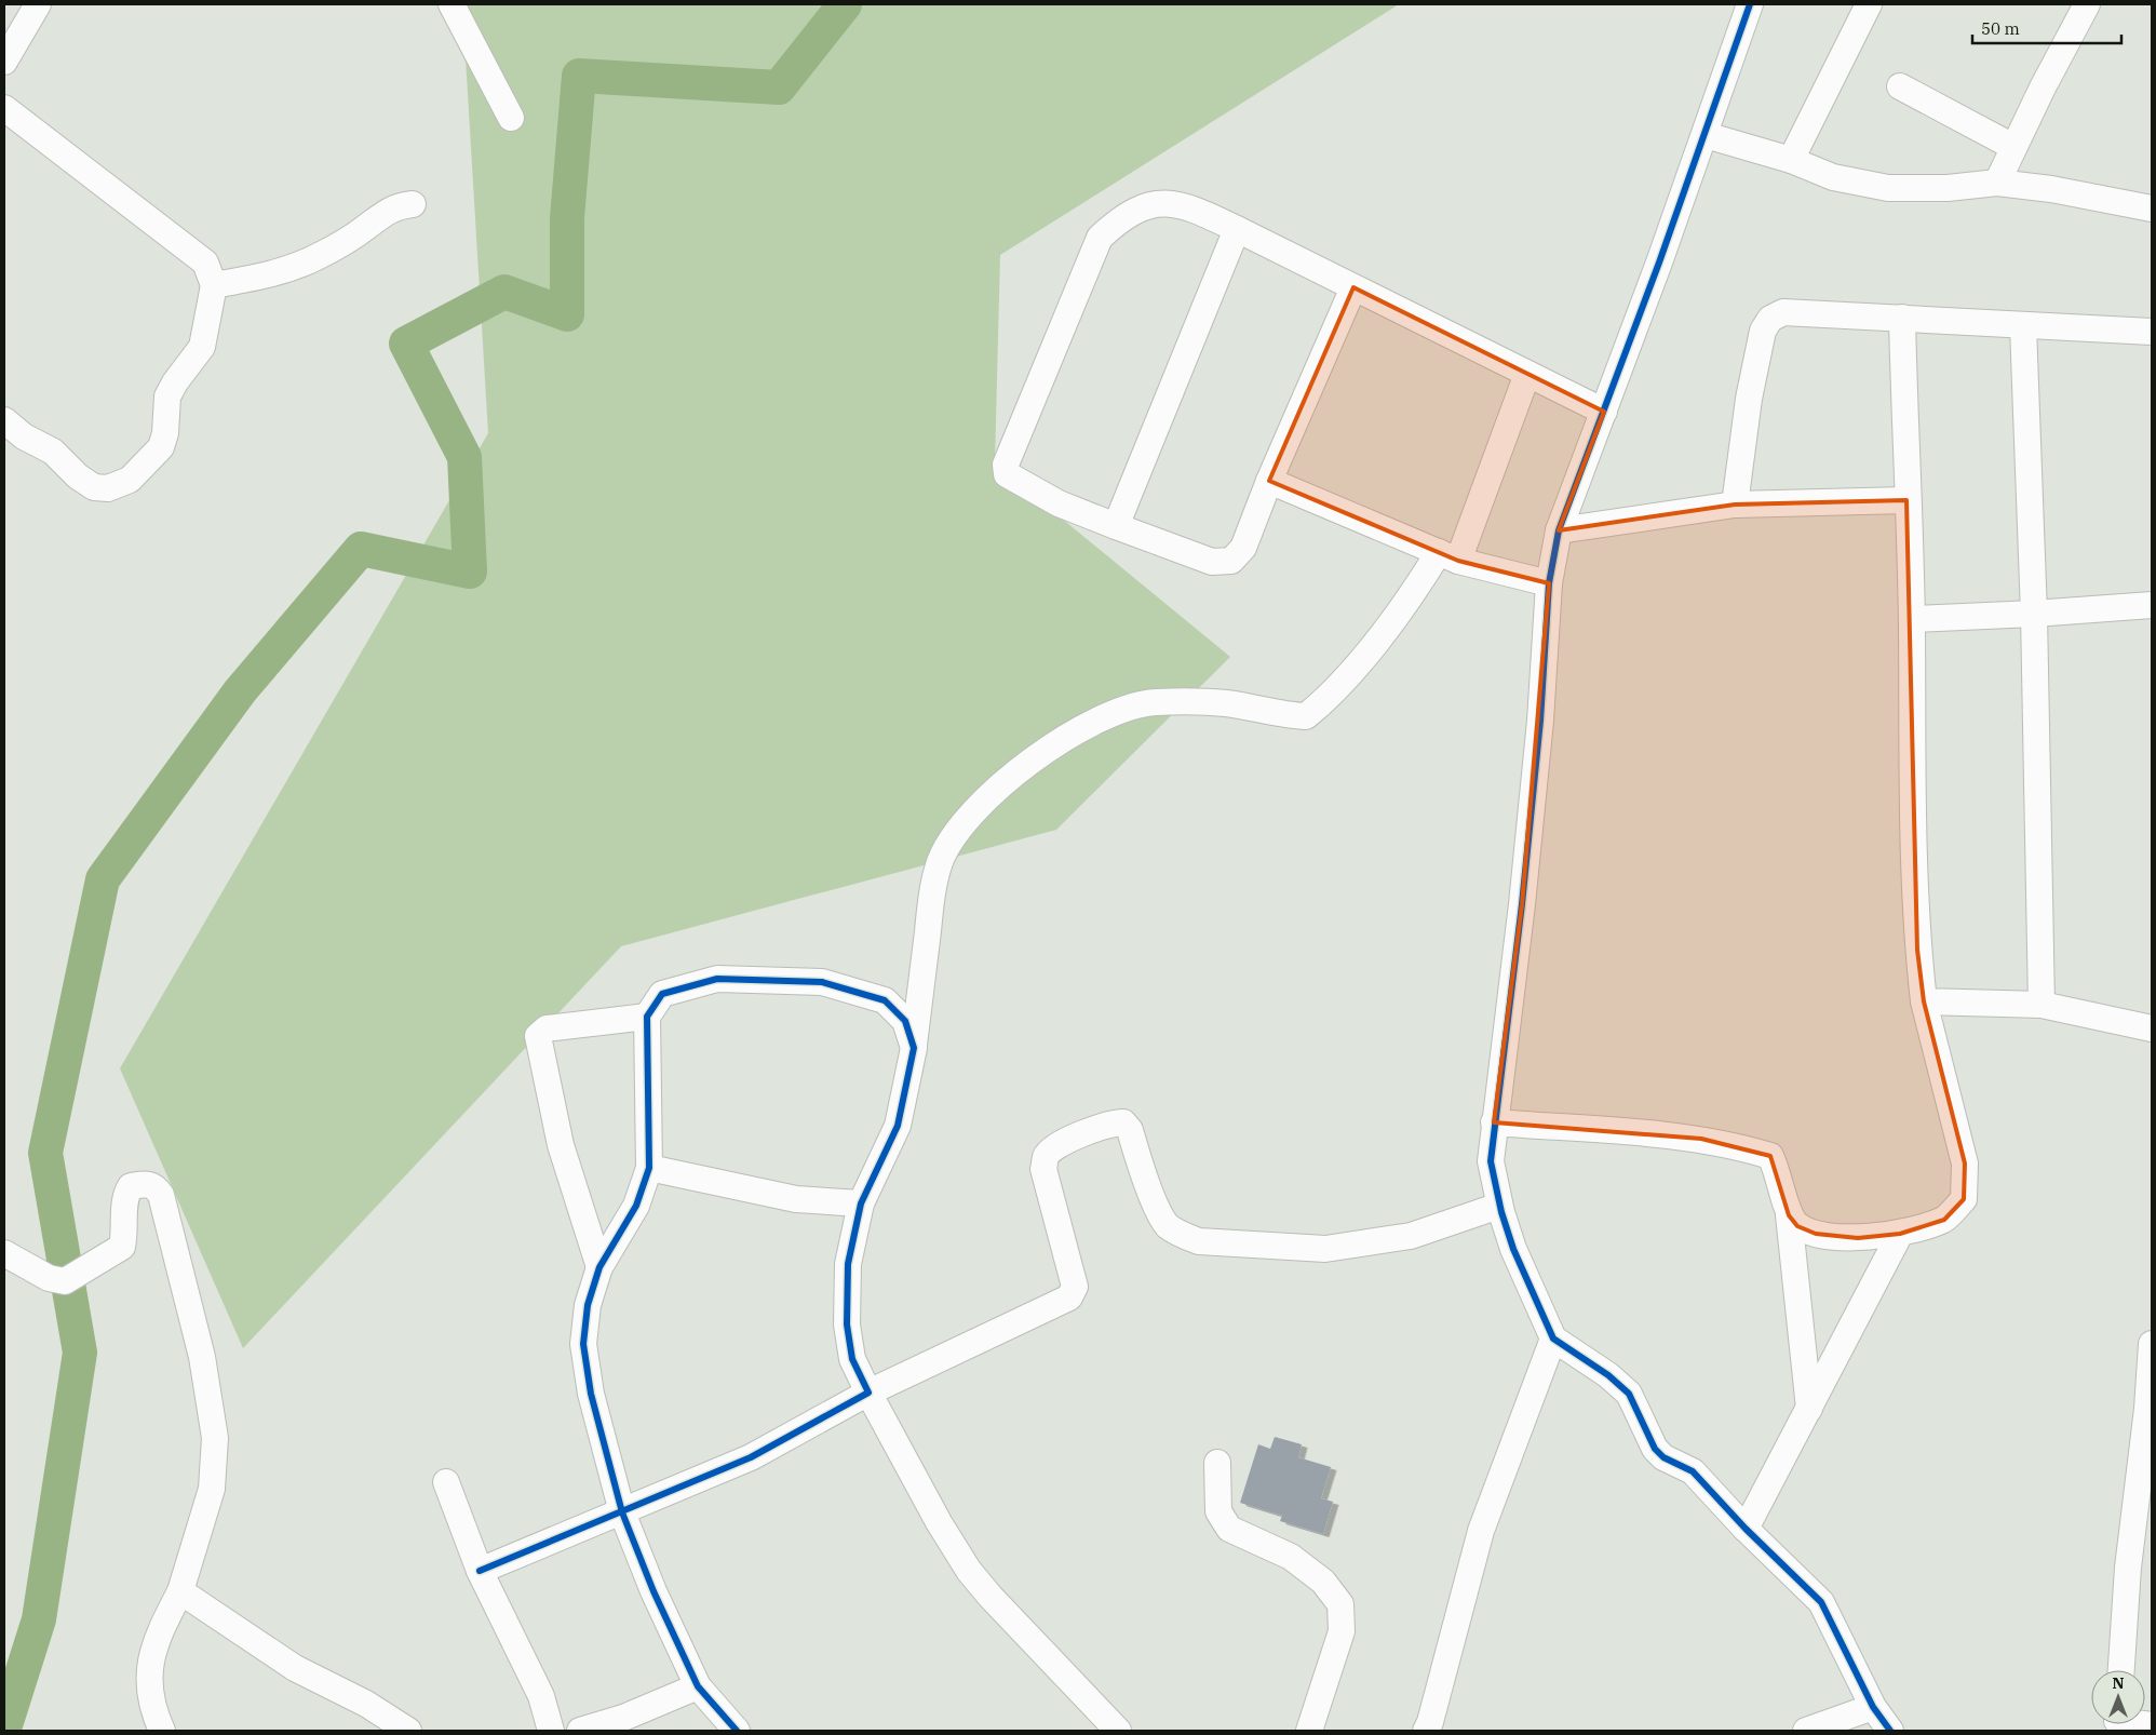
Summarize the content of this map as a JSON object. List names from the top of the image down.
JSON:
{
  "scale_bar": "50 m",
  "north": "top"
}
